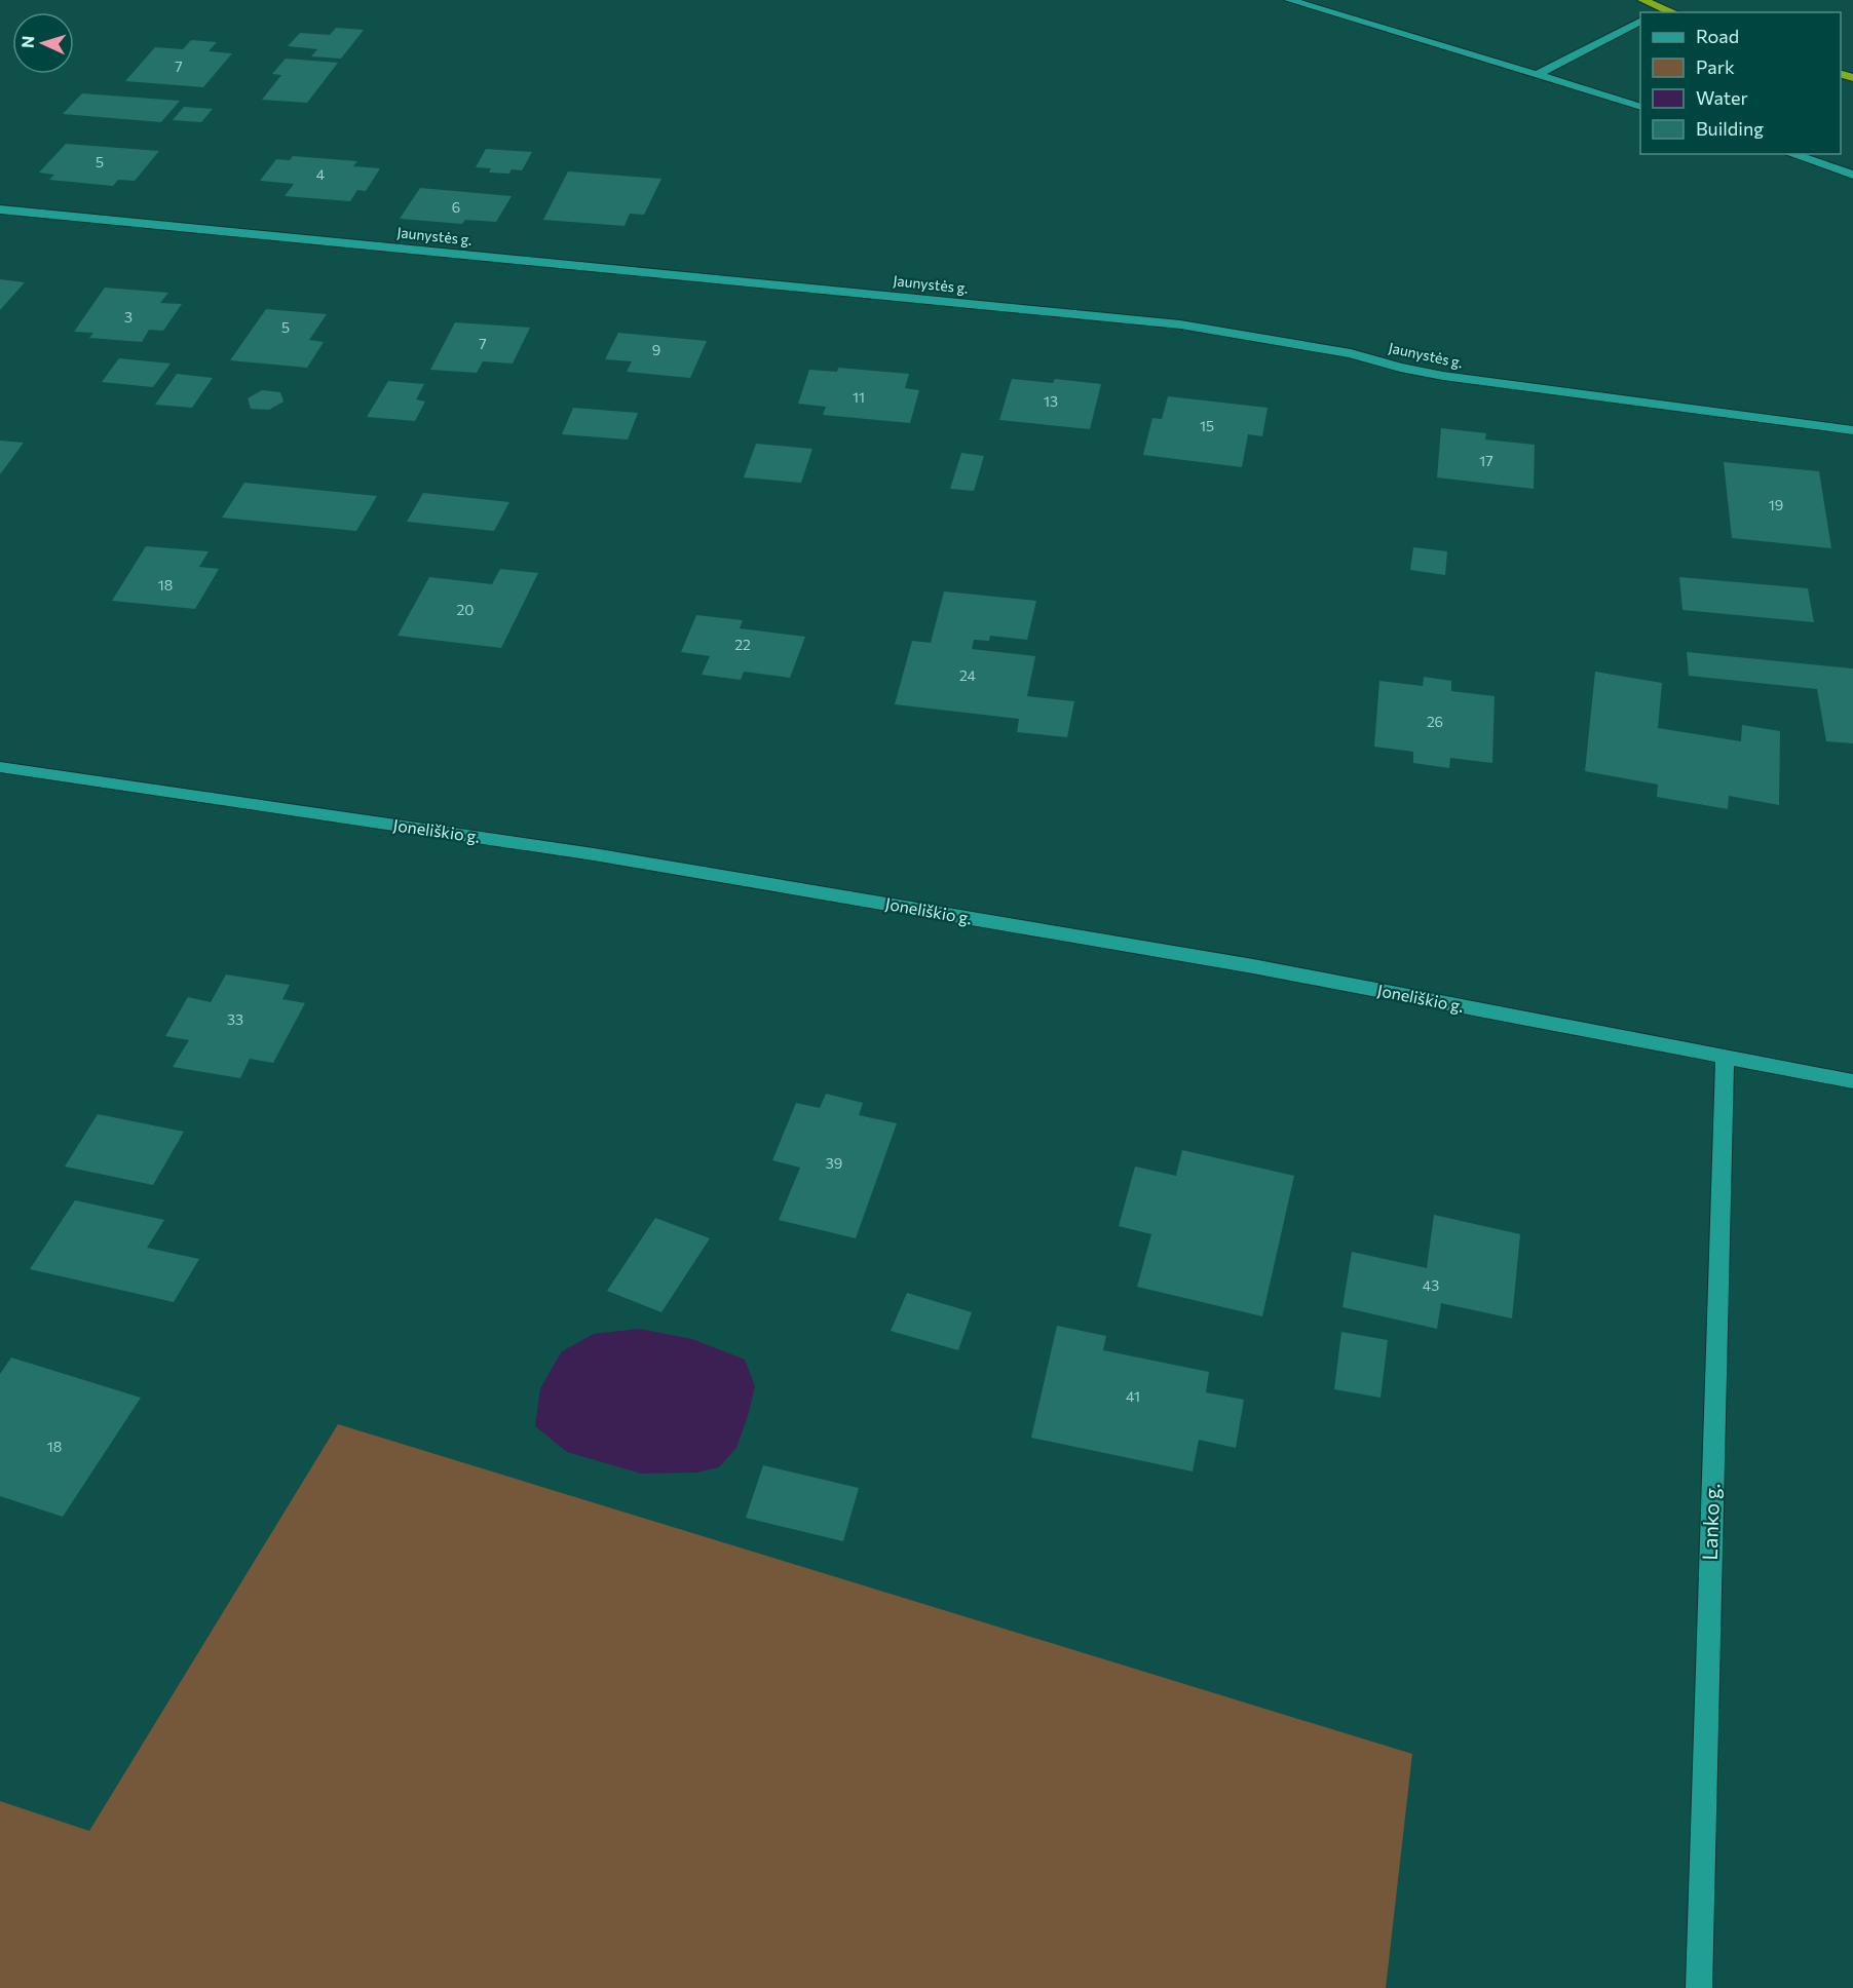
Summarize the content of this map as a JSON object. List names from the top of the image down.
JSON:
{
  "streets": {
    "street": ["Jaunystės g.", "Joneliškio g.", "Lanko g."]
  },
  "crossings": [
    ["Joneliškio g.", "Lanko g."]
  ],
  "house_numbers": [
    "7",
    "5",
    "4",
    "6",
    "3",
    "5",
    "7",
    "9",
    "11",
    "13",
    "15",
    "17",
    "19",
    "18",
    "20",
    "22",
    "24",
    "26",
    "33",
    "39",
    "43",
    "41",
    "18"
  ],
  "legend": [
    "Road",
    "Park",
    "Water",
    "Building"
  ],
  "north": "left"
}
